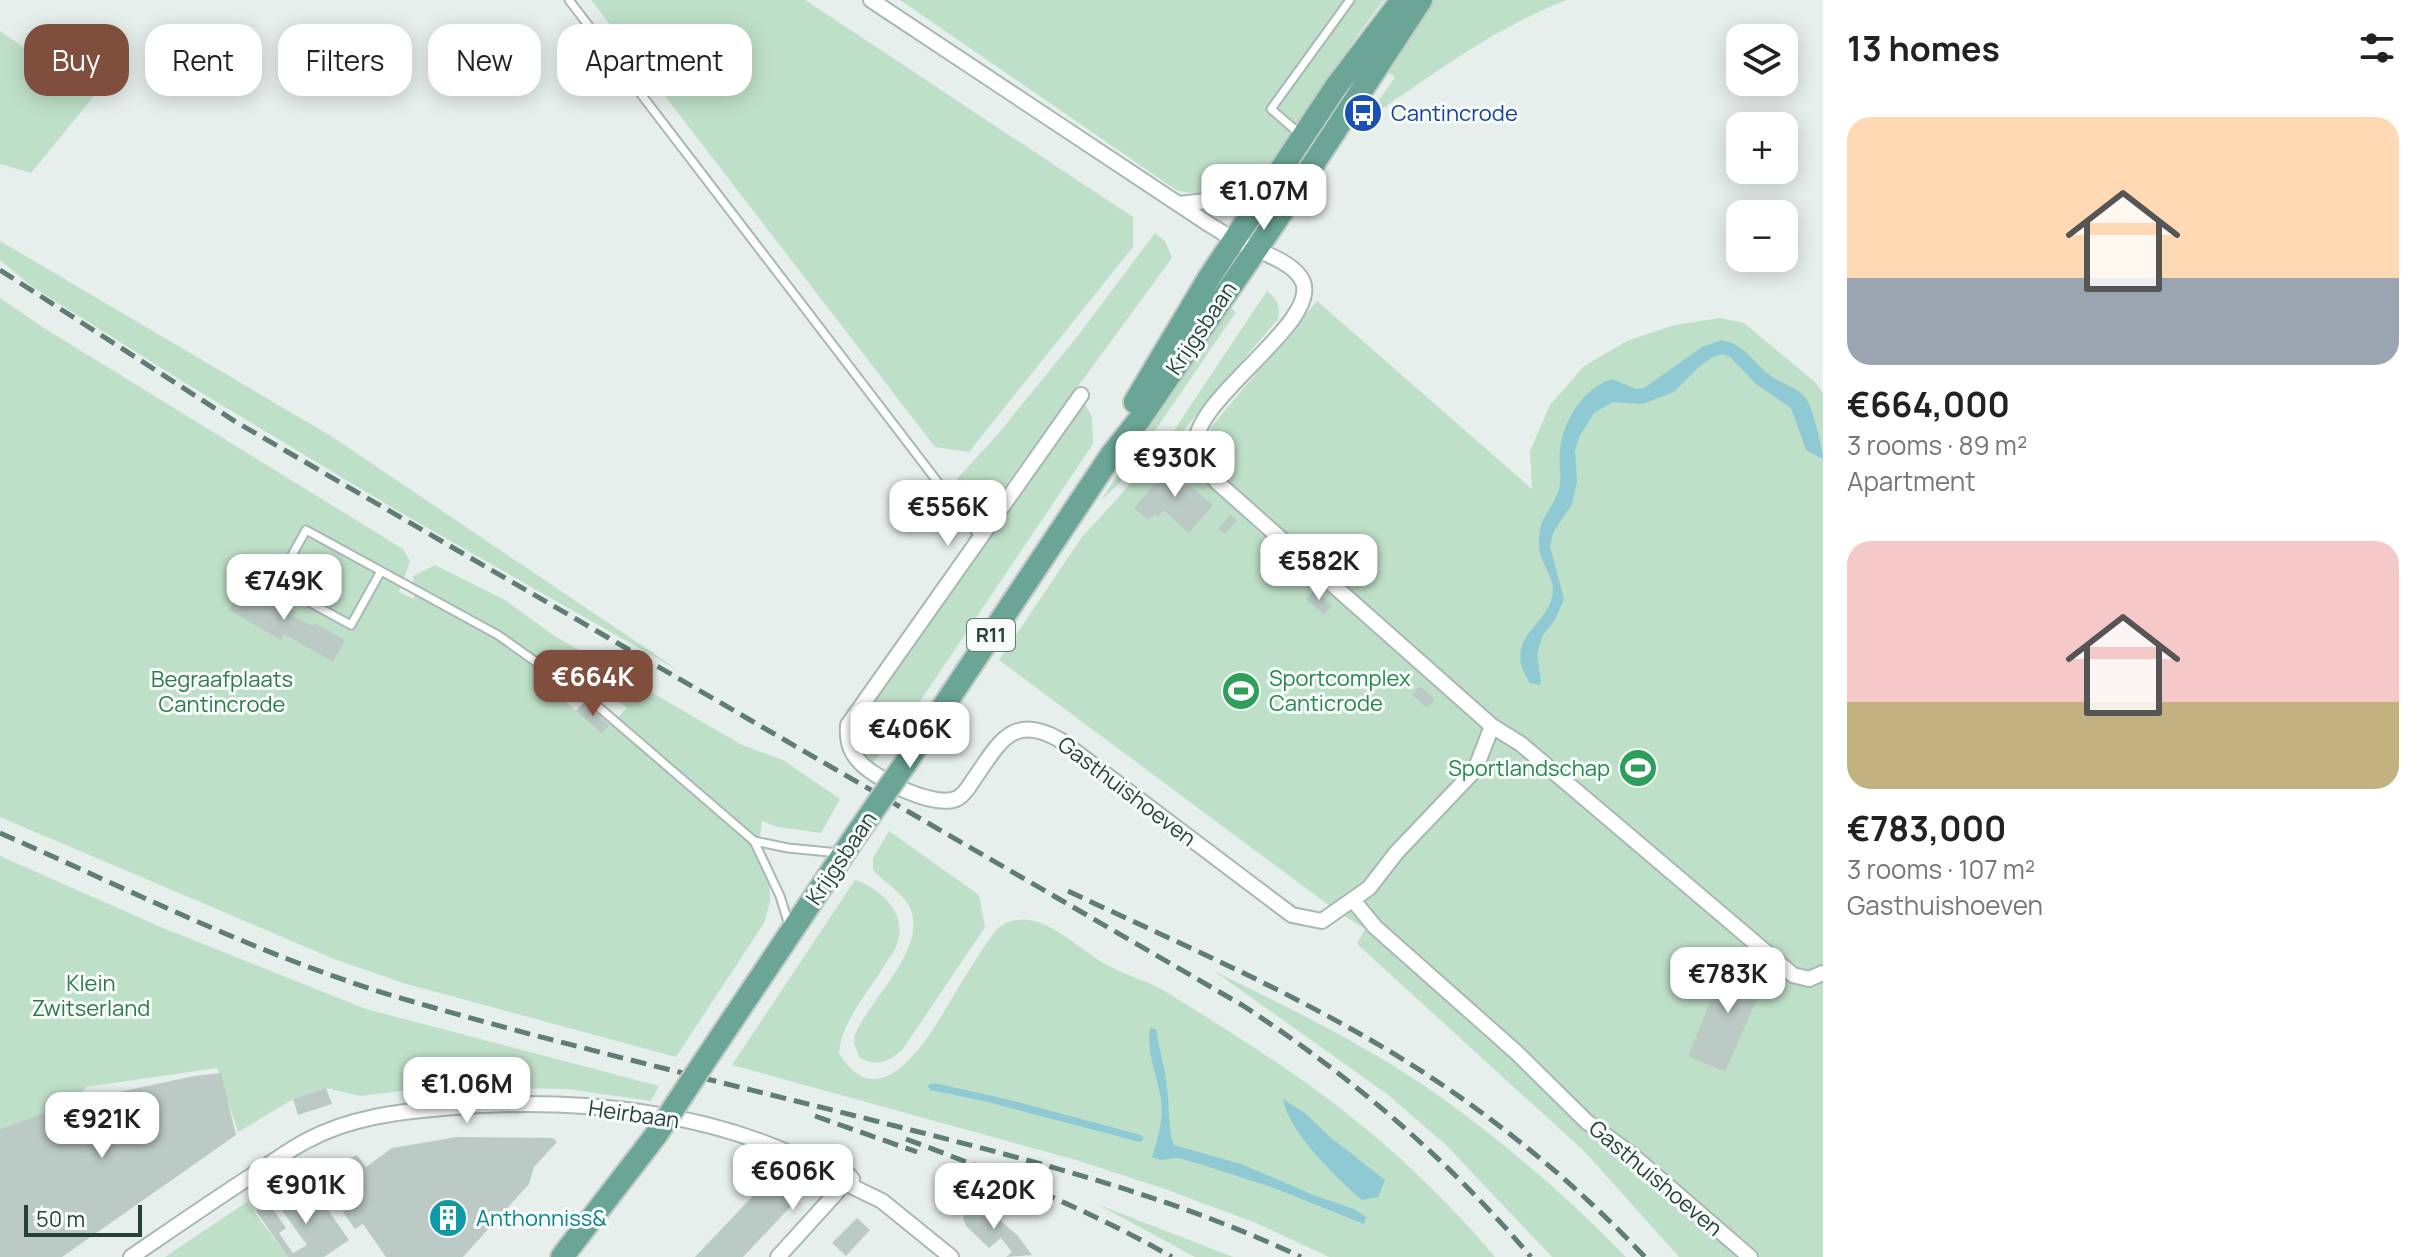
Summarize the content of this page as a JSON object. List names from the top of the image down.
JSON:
{
  "streets": {
    "main road": ["Krijgsbaan", "R11"],
    "street": ["Gasthuishoeven", "Heirbaan"]
  },
  "parks": ["Begraafplaats Cantincrode", "Klein Zwitserland"],
  "places": {
    "bus stop": ["Cantincrode"],
    "sports": ["Sportcomplex Canticrode", "Sportlandschap"],
    "building": ["Anthonniss&"]
  },
  "scale_bar": "50 m",
  "page": {
    "heading": "13 homes",
    "map_buttons": ["+", "−"],
    "chip": [
      "Buy",
      "Rent",
      "Filters",
      "New",
      "Apartment"
    ],
    "list": [
      {
        "name": "€664,000",
        "note": "3 rooms · 89 m² · Apartment"
      },
      {
        "name": "€783,000",
        "note": "3 rooms · 107 m² · Gasthuishoeven"
      }
    ],
    "price": [
      "€1.07M",
      "€930K",
      "€556K",
      "€582K",
      "€749K",
      "€664K",
      "€406K",
      "€783K",
      "€1.06M",
      "€921K",
      "€606K",
      "€901K",
      "€420K"
    ],
    "scale": "50 m"
  }
}
